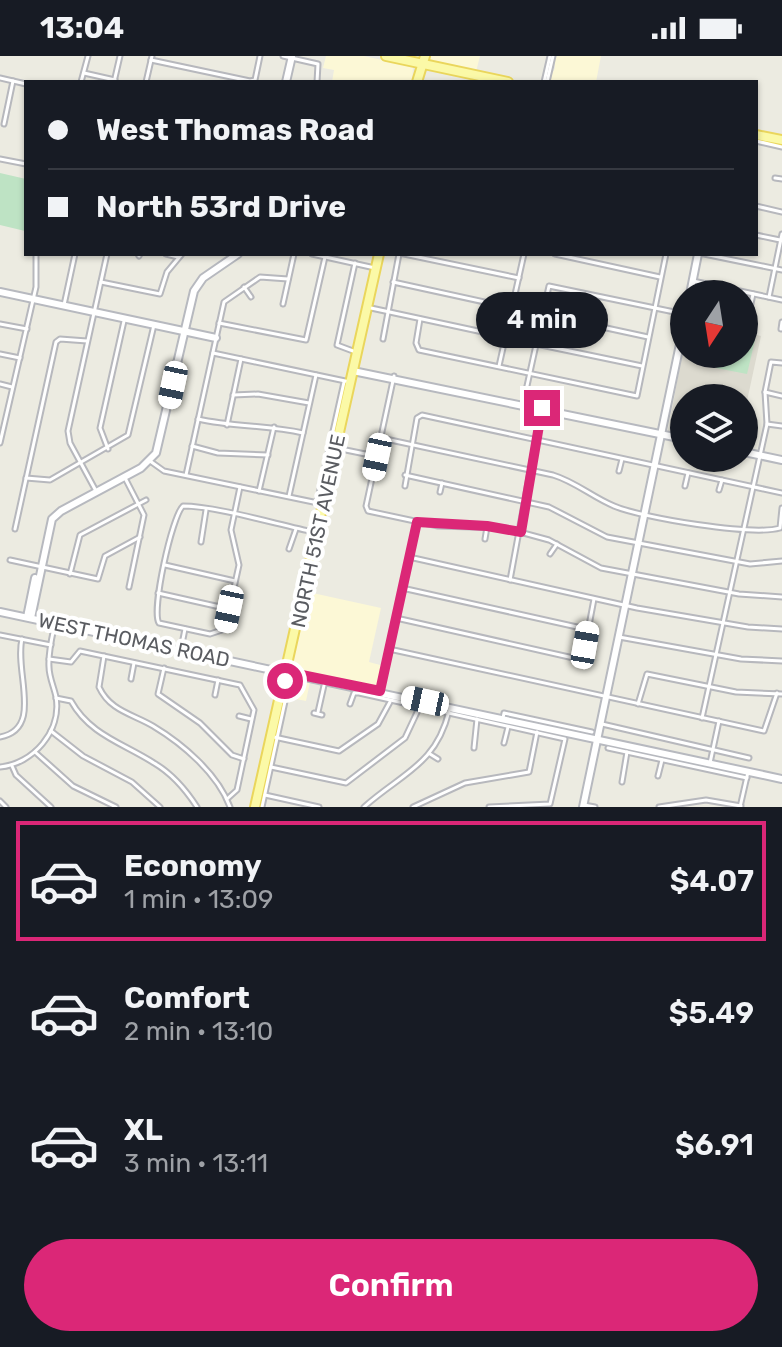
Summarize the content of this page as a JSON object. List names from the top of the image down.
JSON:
{
  "streets": {
    "main road": ["NORTH 51ST AVENUE"],
    "street": ["WEST THOMAS ROAD"]
  },
  "crossings": [
    ["NORTH 51ST AVENUE", "WEST THOMAS ROAD"]
  ],
  "north": "bottom",
  "page": {
    "status": "13:04",
    "banner": ["West Thomas Road", "North 53rd Drive"],
    "bubble": "4 min",
    "list": [
      {
        "name": "Economy",
        "note": "1 min · 13:09",
        "value": "$4.07"
      },
      {
        "name": "Comfort",
        "note": "2 min · 13:10",
        "value": "$5.49"
      },
      {
        "name": "XL",
        "note": "3 min · 13:11",
        "value": "$6.91"
      }
    ],
    "buttons": "Confirm"
  }
}
